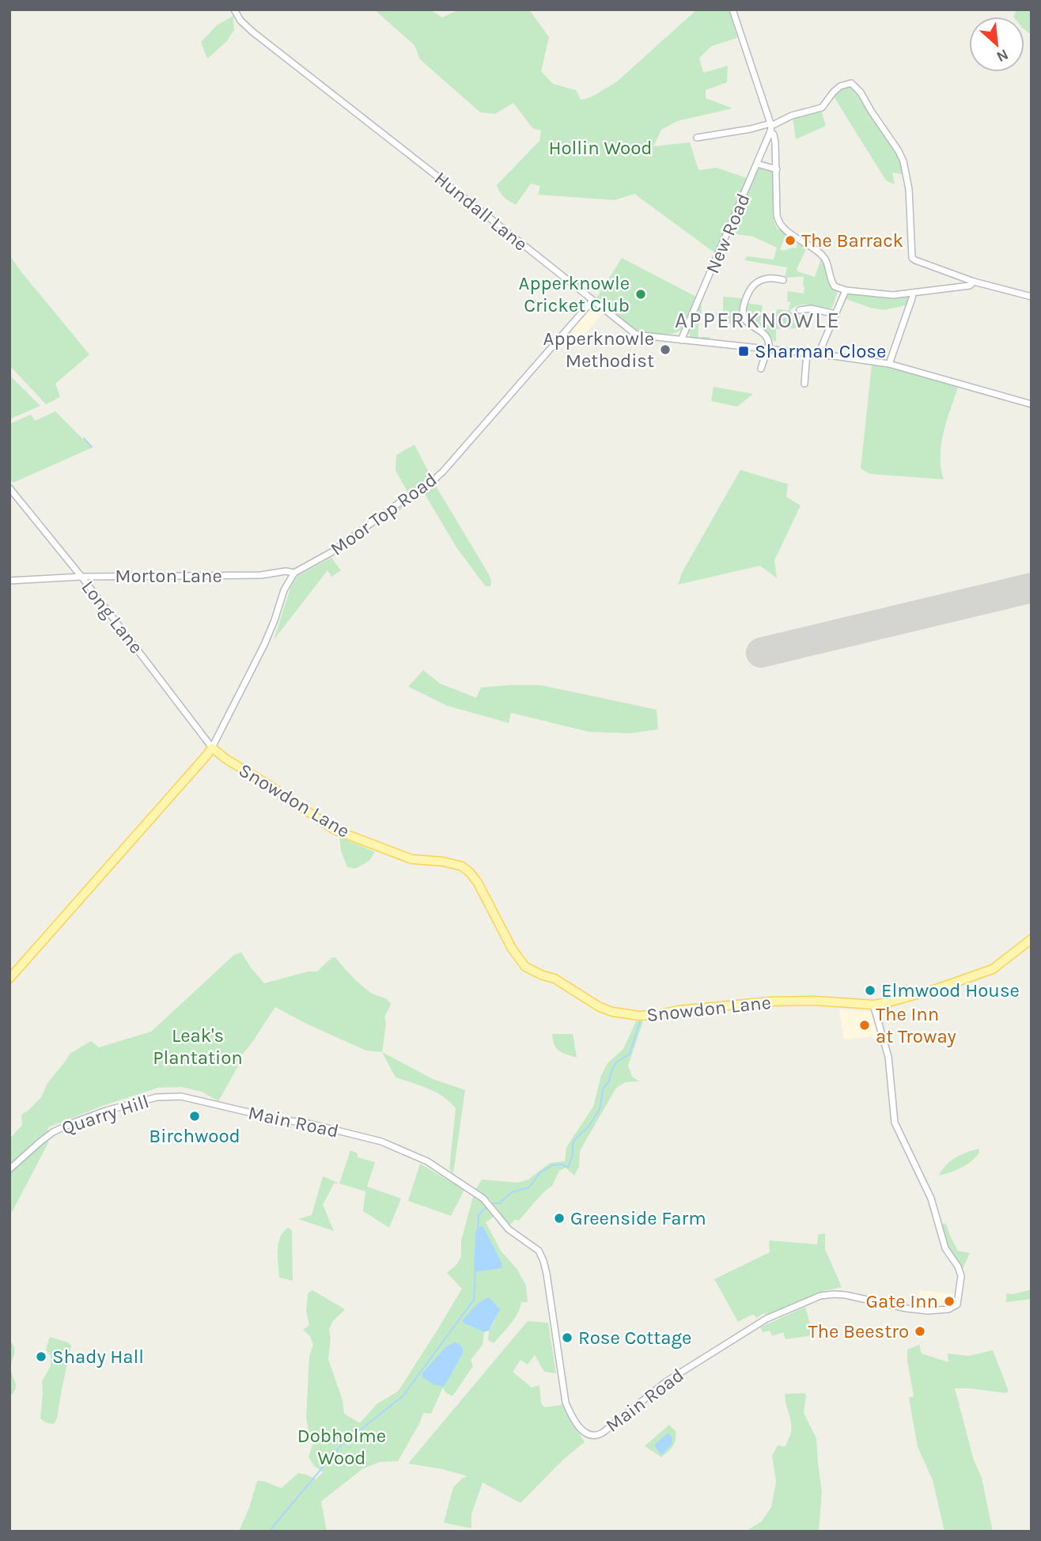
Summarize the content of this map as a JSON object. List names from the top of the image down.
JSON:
{
  "streets": {
    "main road": ["Snowdon Lane"],
    "street": [
      "Hundall Lane",
      "New Road",
      "Moor Top Road",
      "Morton Lane",
      "Long Lane",
      "Quarry Hill",
      "Main Road"
    ]
  },
  "crossings": [
    ["Hundall Lane", "New Road"],
    ["Hundall Lane", "Moor Top Road"],
    ["Moor Top Road", "Morton Lane"],
    ["Morton Lane", "Long Lane"],
    ["Long Lane", "Snowdon Lane"],
    ["Snowdon Lane", "Main Road"],
    ["Quarry Hill", "Main Road"]
  ],
  "districts": ["APPERKNOWLE"],
  "parks": ["Hollin Wood", "Leak's Plantation", "Dobholme Wood"],
  "places": {
    "other": [
      "The Barrack",
      "Apperknowle Cricket Club",
      "Apperknowle Methodist",
      "Elmwood House",
      "The Inn at Troway",
      "Birchwood",
      "Greenside Farm",
      "Gate Inn",
      "The Beestro",
      "Rose Cottage",
      "Shady Hall"
    ],
    "transit": ["Sharman Close"]
  },
  "north": "bottom right"
}
